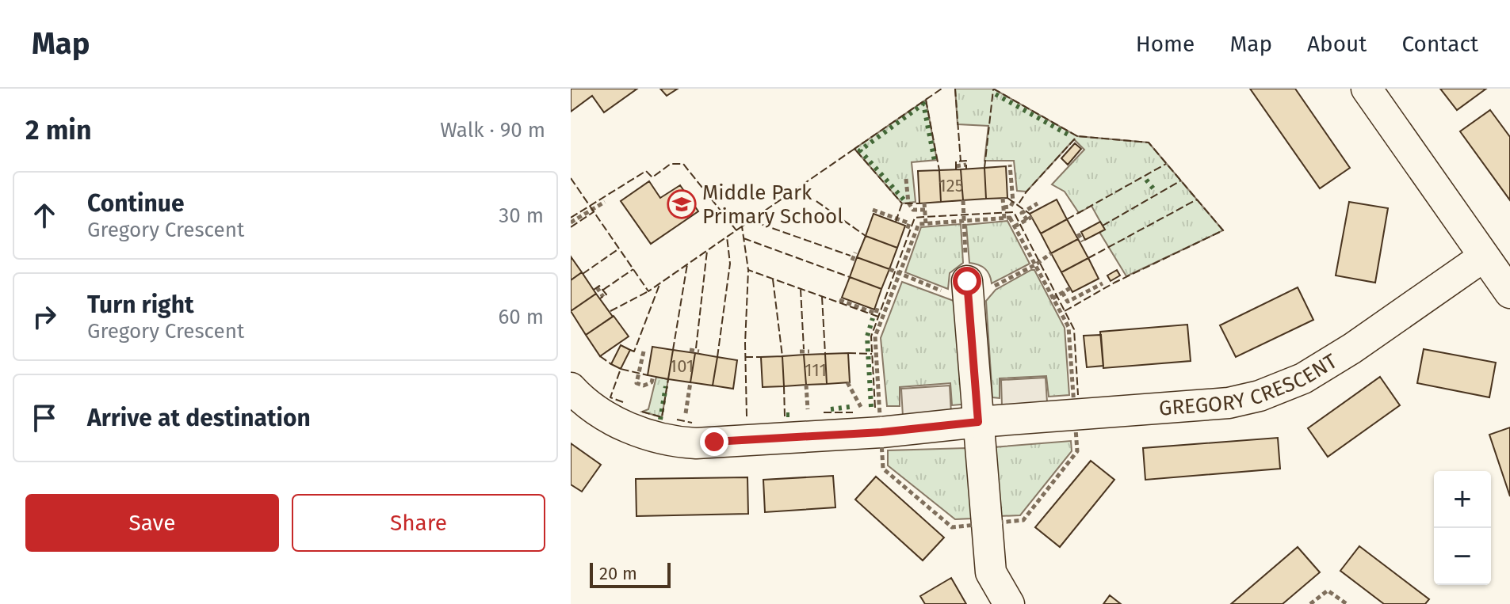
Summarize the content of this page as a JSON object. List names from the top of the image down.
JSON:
{
  "streets": {
    "street": ["GREGORY CRESCENT"]
  },
  "places": {
    "school or university": ["Middle Park Primary School"]
  },
  "house_numbers": ["125", "101", "111"],
  "scale_bar": "20 m",
  "page": {
    "header": "Map",
    "nav": [
      "Home",
      "Map",
      "About",
      "Contact"
    ],
    "heading": ["2 min", "Walk · 90 m"],
    "list": [
      ["Continue", "Gregory Crescent", "30 m"],
      ["Turn right", "Gregory Crescent", "60 m"],
      "Arrive at destination"
    ],
    "map_buttons": ["+", "−"],
    "buttons": ["Save", "Share"],
    "scale": "20 m"
  }
}
